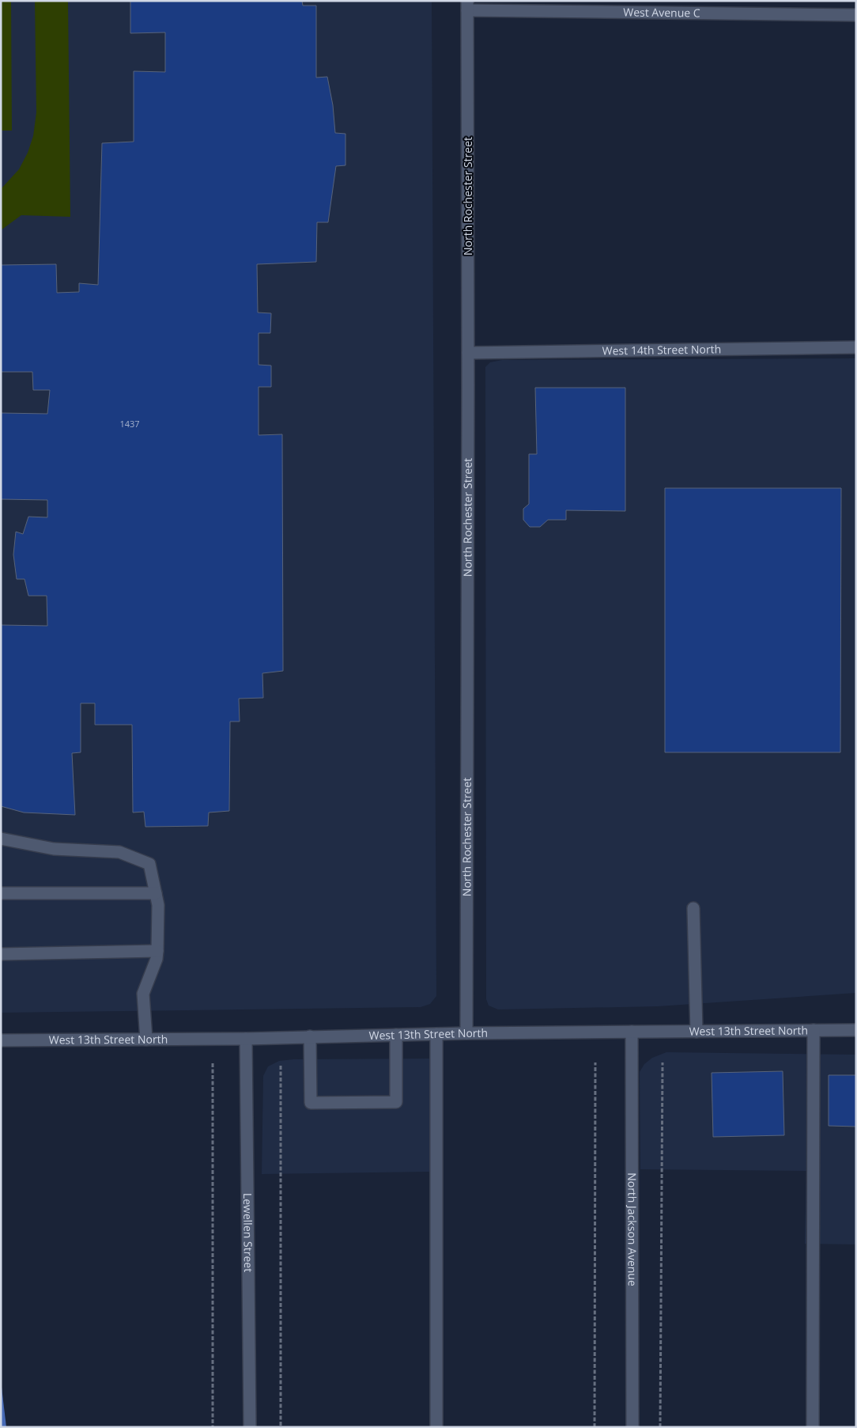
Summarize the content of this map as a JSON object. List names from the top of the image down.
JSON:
{
  "streets": {
    "street": [
      "West Avenue C",
      "North Rochester Street",
      "West 14th Street North",
      "West 13th Street North",
      "North Jackson Avenue",
      "Lewellen Street"
    ]
  },
  "crossings": [
    ["West Avenue C", "North Rochester Street"],
    ["North Rochester Street", "West 14th Street North"],
    ["North Rochester Street", "West 13th Street North"],
    ["West 13th Street North", "North Jackson Avenue"],
    ["West 13th Street North", "Lewellen Street"]
  ],
  "house_numbers": ["1437"]
}
